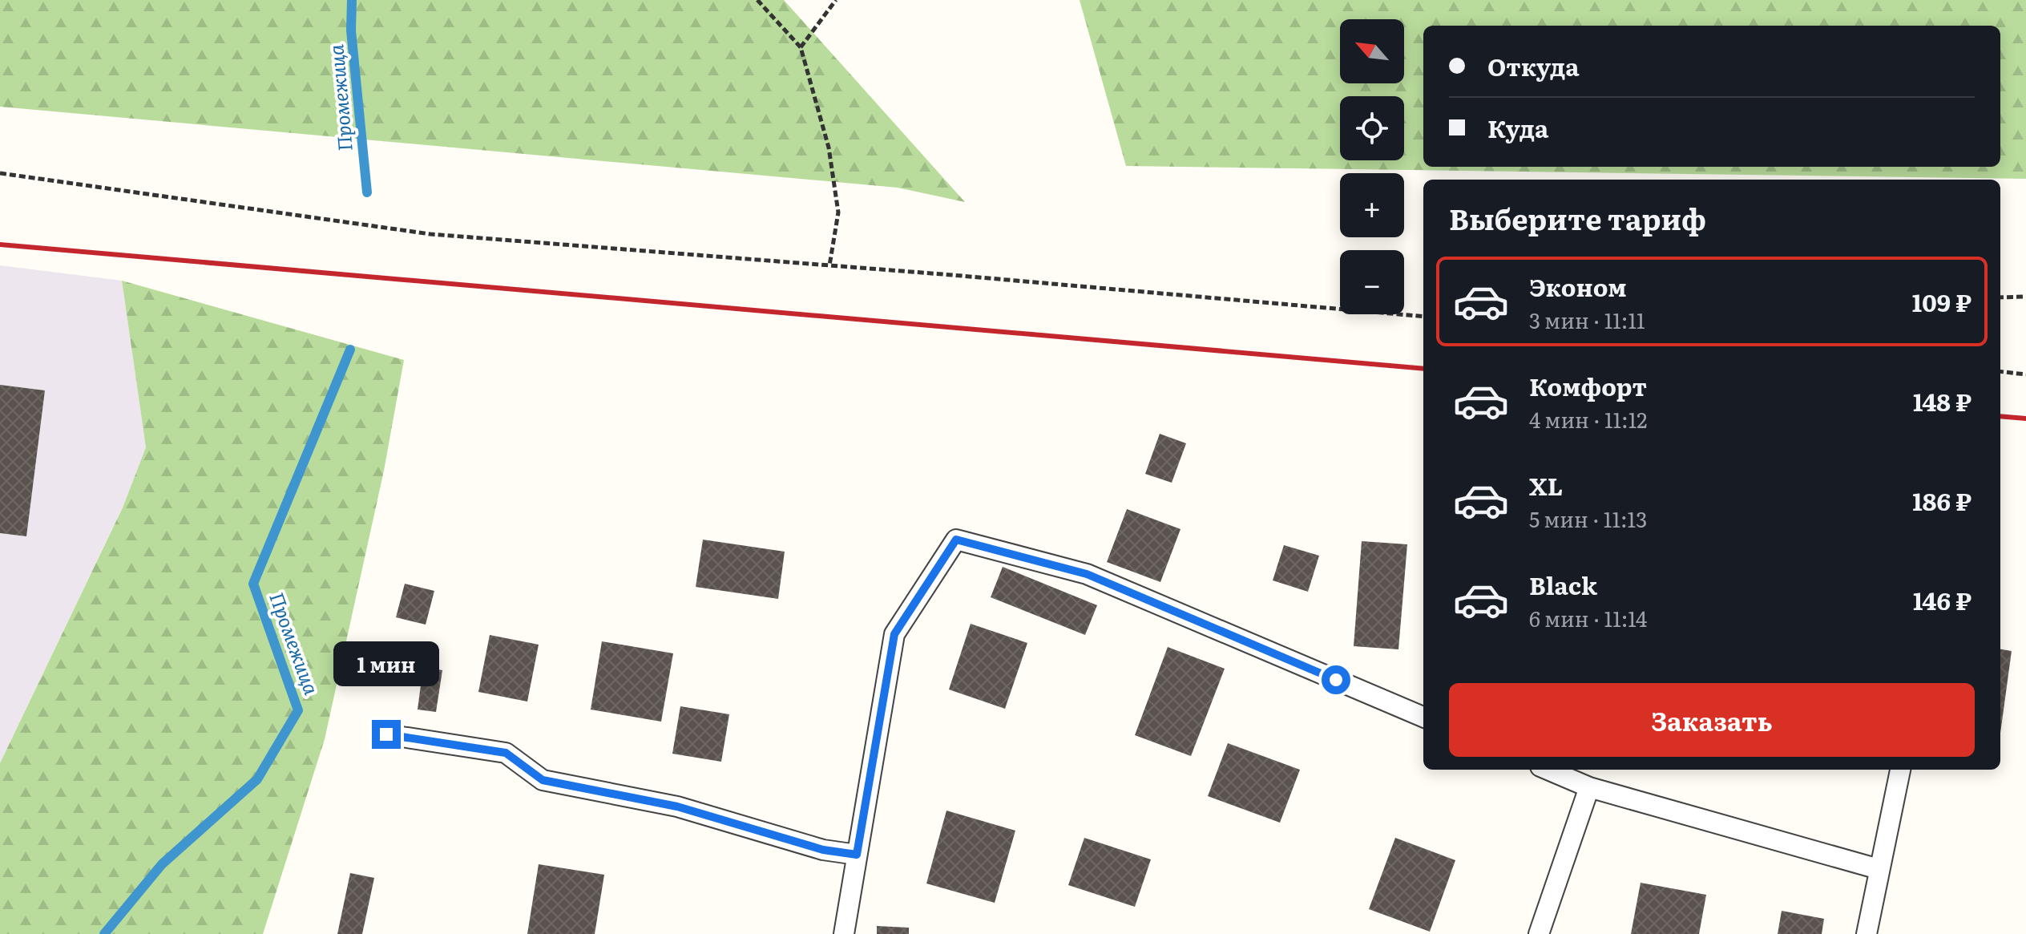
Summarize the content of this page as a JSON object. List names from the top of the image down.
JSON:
{
  "water": ["Промежица"],
  "north": "top left",
  "page": {
    "map_buttons": ["+", "−"],
    "banner": ["Откуда", "Куда"],
    "heading": "Выберите тариф",
    "list": [
      {
        "name": "Эконом",
        "note": "3 мин · 11:11",
        "value": "109 ₽"
      },
      {
        "name": "Комфорт",
        "note": "4 мин · 11:12",
        "value": "148 ₽"
      },
      {
        "name": "XL",
        "note": "5 мин · 11:13",
        "value": "186 ₽"
      },
      {
        "name": "Black",
        "note": "6 мин · 11:14",
        "value": "146 ₽"
      }
    ],
    "bubble": "1 мин",
    "buttons": "Заказать"
  }
}
